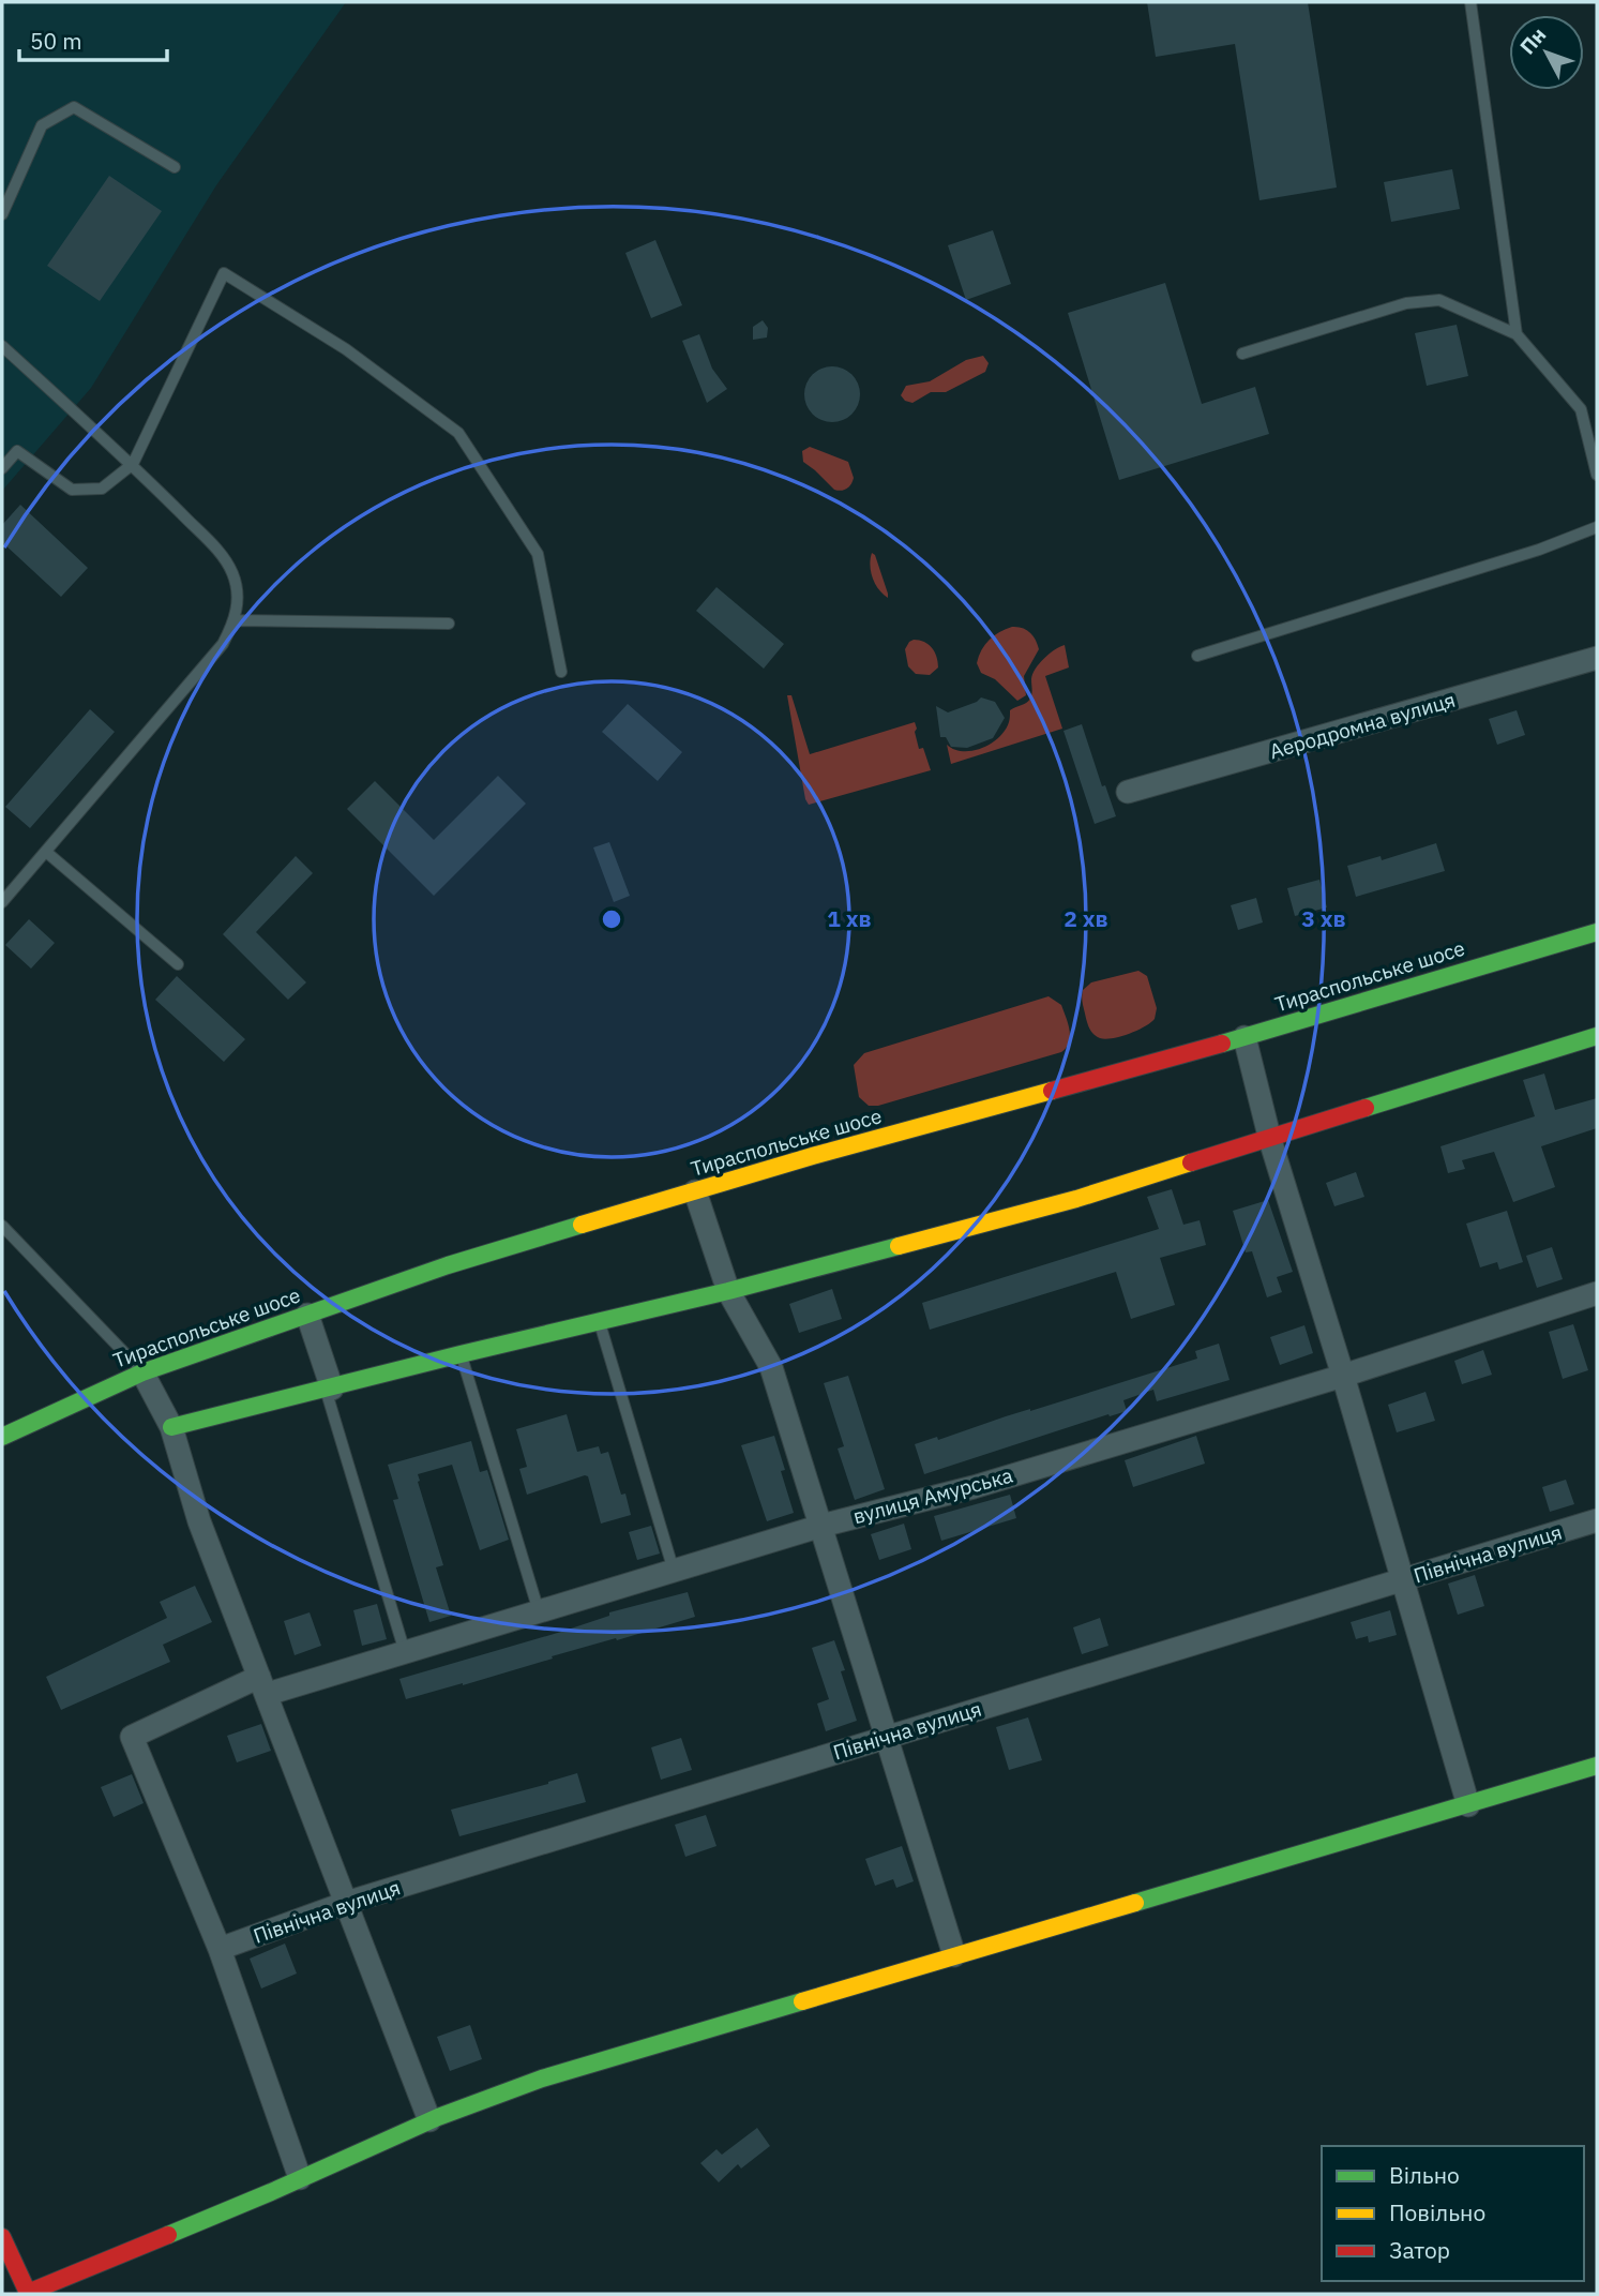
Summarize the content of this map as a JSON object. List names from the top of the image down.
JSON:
{
  "streets": {
    "street": [
      "Аеродромна вулиця",
      "Тираспольське шосе",
      "вулиця Амурська",
      "Північна вулиця"
    ]
  },
  "crossings": [
    ["вулиця Амурська", "Північна вулиця"]
  ],
  "legend": ["Вільно", "Повільно", "Затор"],
  "scale_bar": "50 m",
  "north": "top left",
  "rings": ["1 хв", "2 хв", "3 хв"]
}
